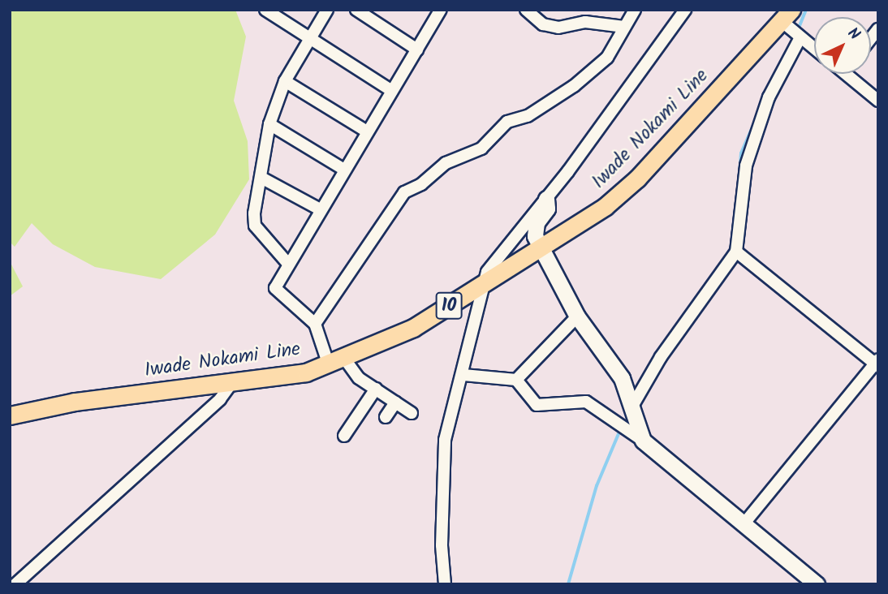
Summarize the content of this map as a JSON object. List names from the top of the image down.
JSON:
{
  "streets": {
    "main road": ["Iwade Nokami Line", "10"]
  },
  "north": "top right"
}
